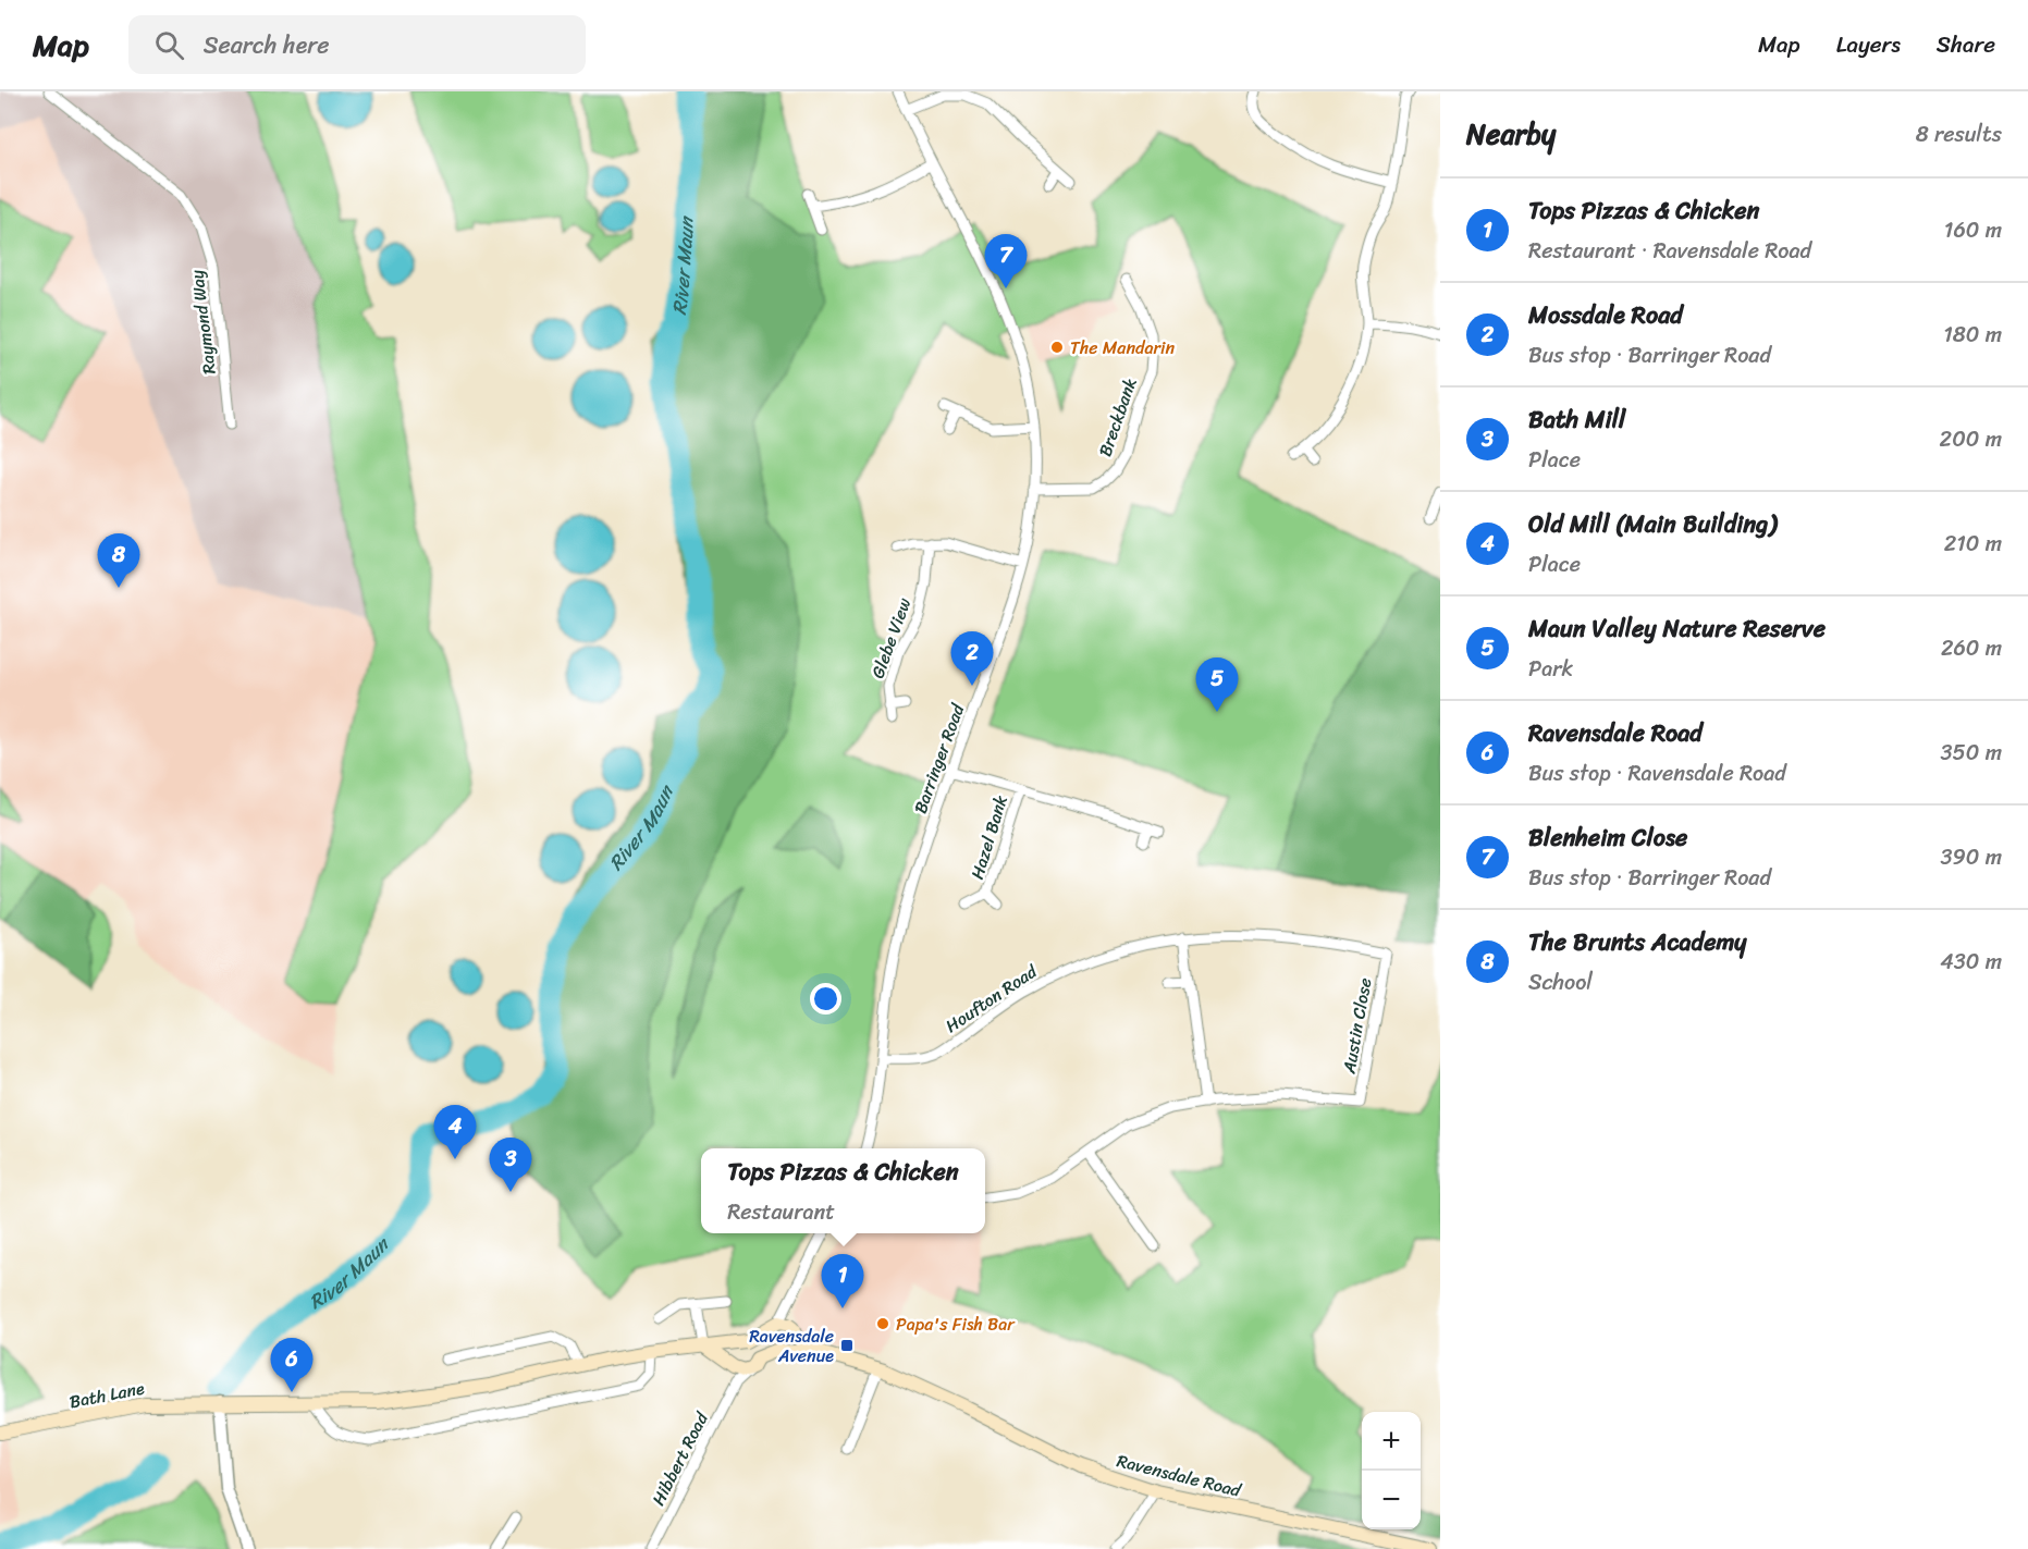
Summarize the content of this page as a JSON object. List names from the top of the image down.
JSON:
{
  "streets": {
    "main road": ["Bath Lane", "Ravensdale Road"],
    "street": [
      "Raymond Way",
      "Breckbank",
      "Glebe View",
      "Barringer Road",
      "Hazel Bank",
      "Houfton Road",
      "Austin Close",
      "Hibbert Road"
    ]
  },
  "crossings": [
    ["Breckbank", "Barringer Road"],
    ["Barringer Road", "Houfton Road"],
    ["Houfton Road", "Austin Close"],
    ["Hibbert Road", "Ravensdale Road"]
  ],
  "water": ["River Maun"],
  "places": {
    "other": ["The Mandarin", "Papa's Fish Bar"],
    "transit": ["Ravensdale Avenue"]
  },
  "page": {
    "header": "Map",
    "search": "Search here",
    "nav": ["Map", "Layers", "Share"],
    "heading": ["Nearby", "8 results"],
    "list": [
      {
        "mark": "1",
        "name": "Tops Pizzas & Chicken",
        "note": "Restaurant · Ravensdale Road",
        "value": "160 m"
      },
      {
        "mark": "2",
        "name": "Mossdale Road",
        "note": "Bus stop · Barringer Road",
        "value": "180 m"
      },
      {
        "mark": "3",
        "name": "Bath Mill",
        "note": "Place",
        "value": "200 m"
      },
      {
        "mark": "4",
        "name": "Old Mill (Main Building)",
        "note": "Place",
        "value": "210 m"
      },
      {
        "mark": "5",
        "name": "Maun Valley Nature Reserve",
        "note": "Park",
        "value": "260 m"
      },
      {
        "mark": "6",
        "name": "Ravensdale Road",
        "note": "Bus stop · Ravensdale Road",
        "value": "350 m"
      },
      {
        "mark": "7",
        "name": "Blenheim Close",
        "note": "Bus stop · Barringer Road",
        "value": "390 m"
      },
      {
        "mark": "8",
        "name": "The Brunts Academy",
        "note": "School",
        "value": "430 m"
      }
    ],
    "pins": [
      "7",
      "8",
      "2",
      "5",
      "4",
      "3",
      "1",
      "6"
    ],
    "popup": ["Tops Pizzas & Chicken", "Restaurant"],
    "map_buttons": ["+", "−"]
  }
}
